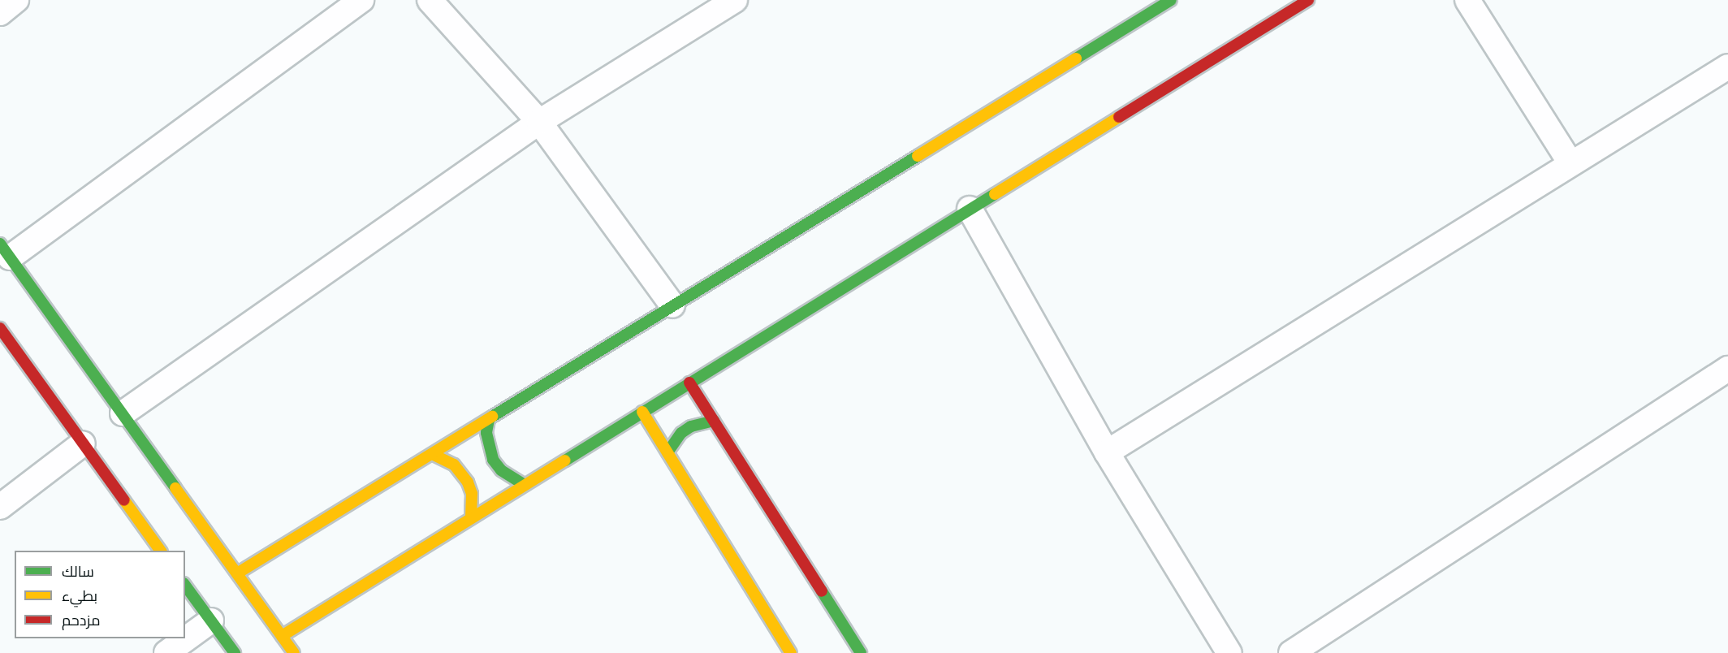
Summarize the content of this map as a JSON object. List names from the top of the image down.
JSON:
{
  "legend": ["سالك", "بطيء", "مزدحم"]
}
